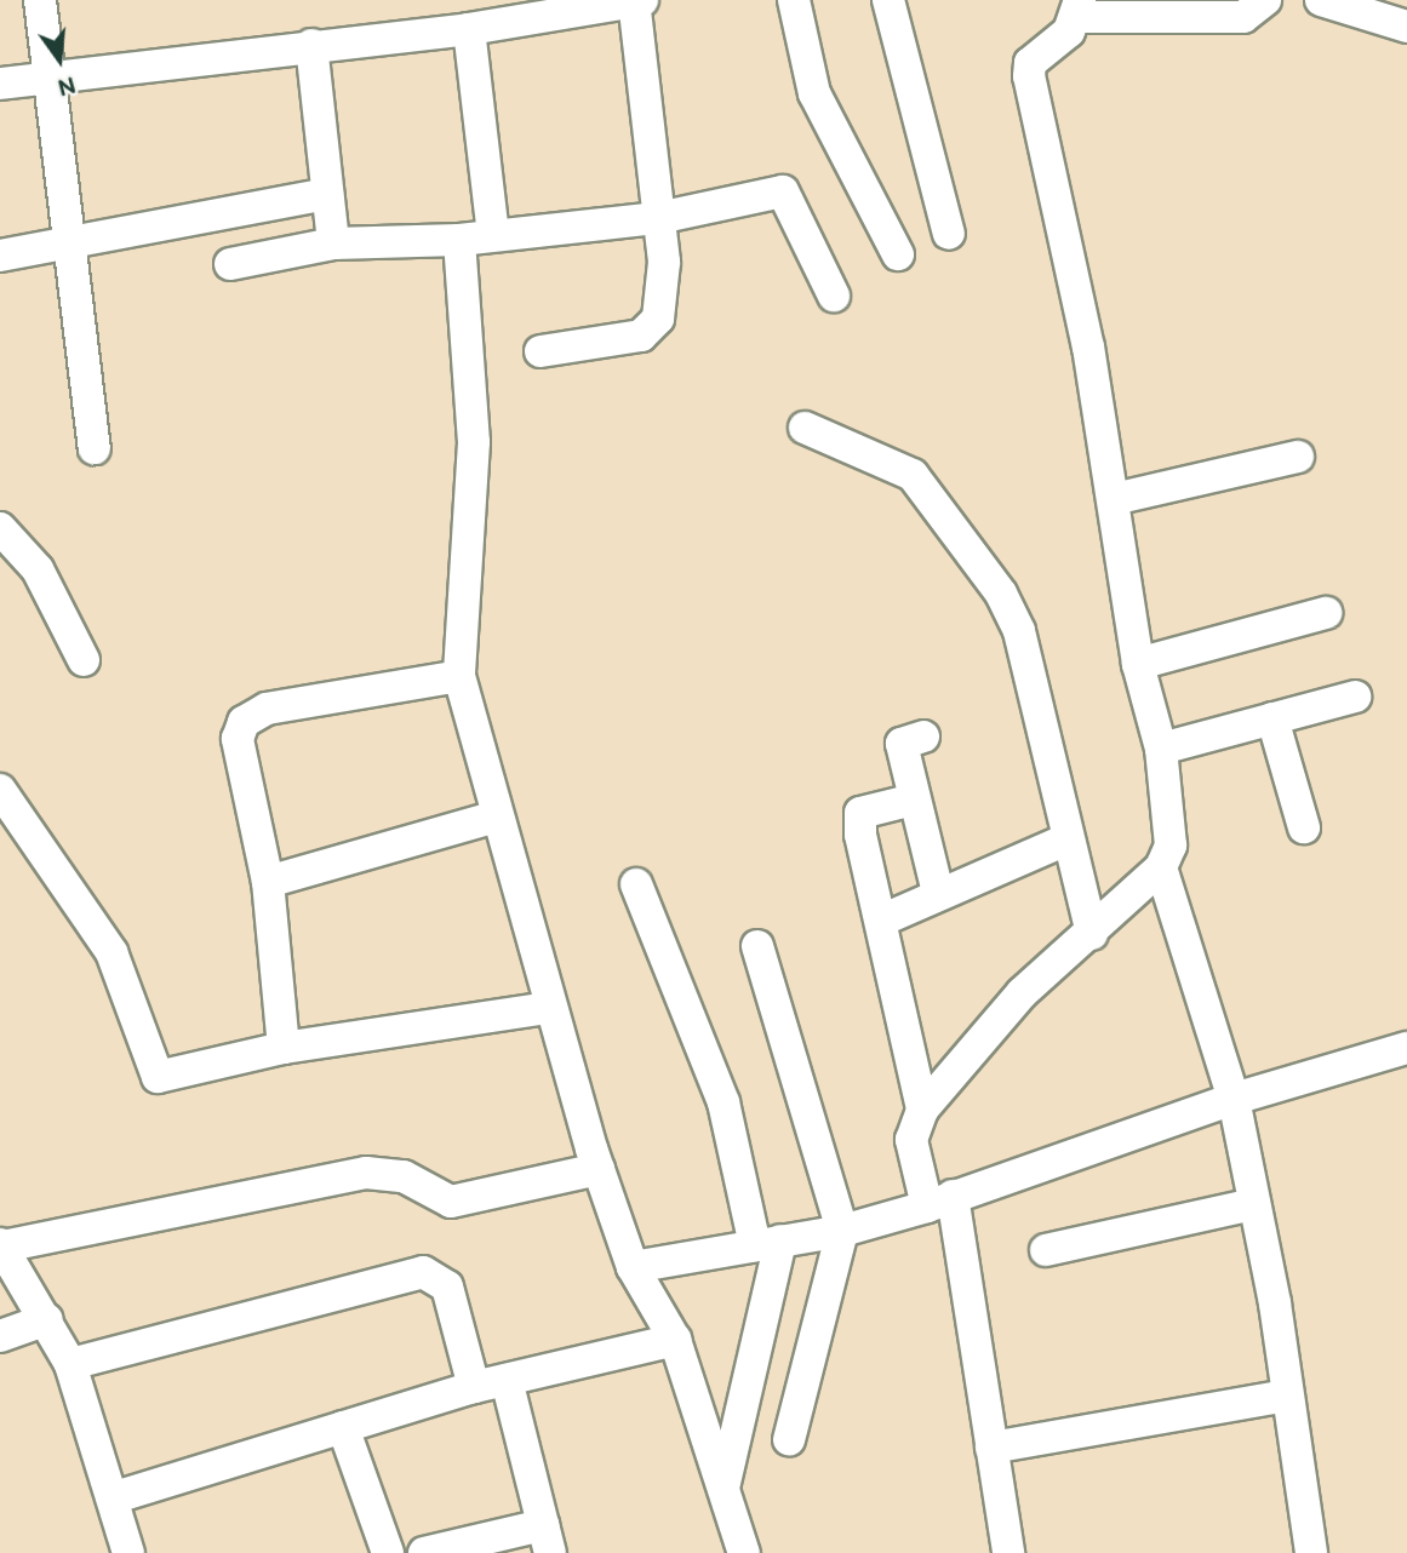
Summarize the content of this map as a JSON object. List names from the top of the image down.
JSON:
{
  "north": "bottom"
}
